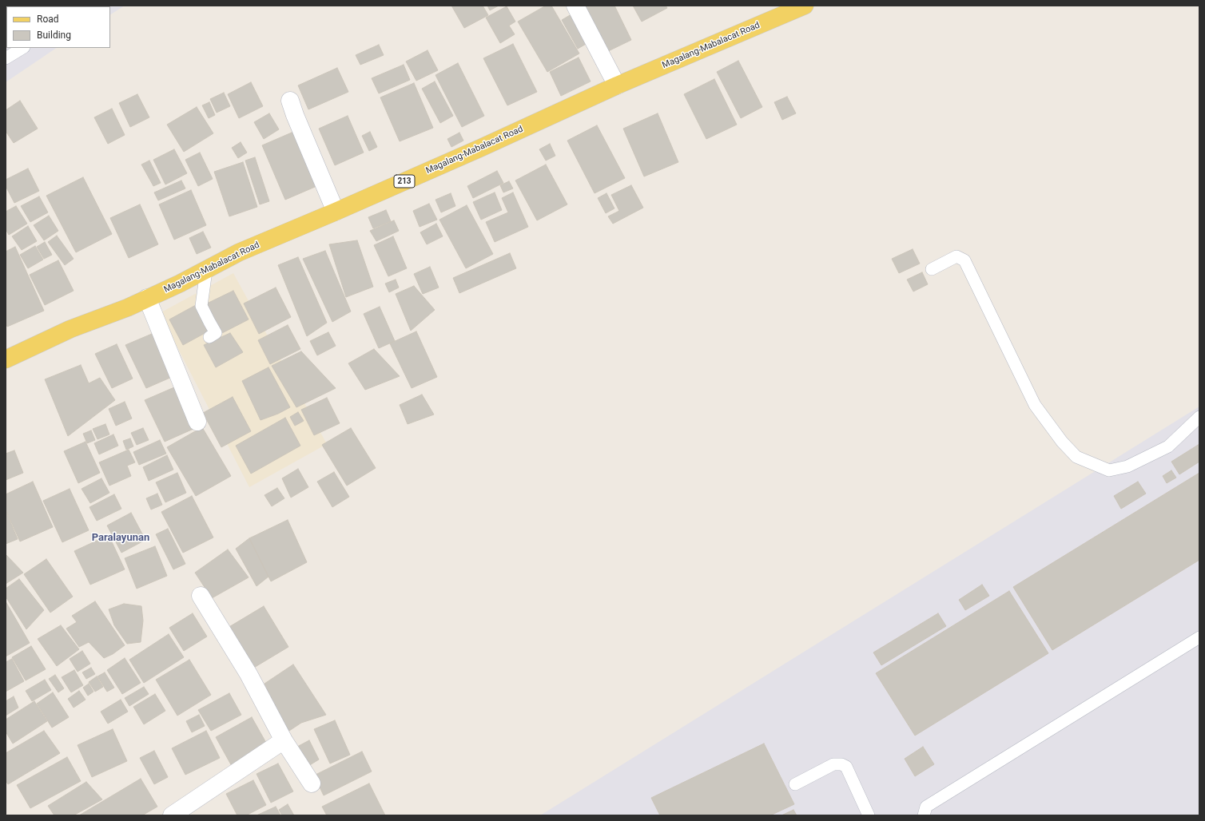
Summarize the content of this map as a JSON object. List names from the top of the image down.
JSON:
{
  "streets": {
    "main road": ["Magalang-Mabalacat Road", "213"]
  },
  "districts": ["Paralayunan"],
  "legend": ["Road", "Building"]
}
